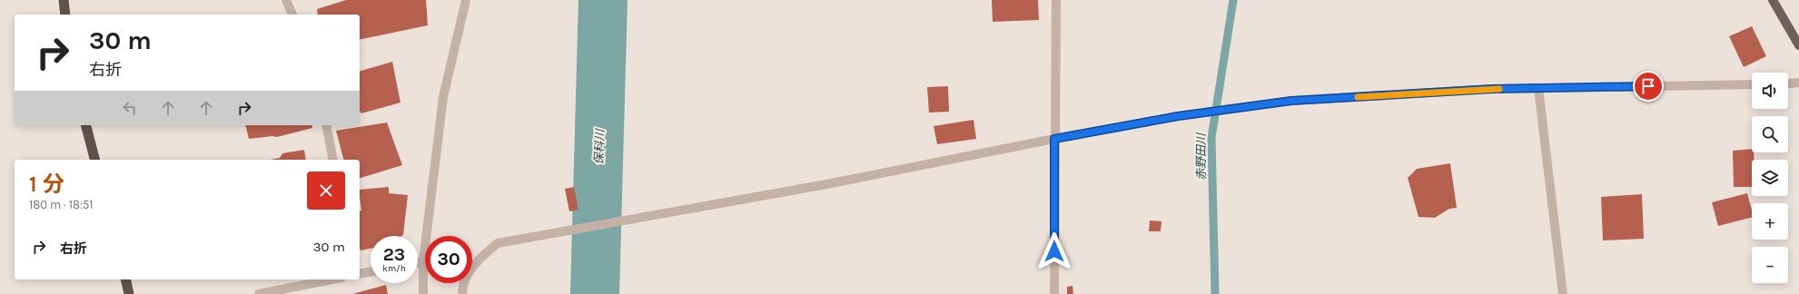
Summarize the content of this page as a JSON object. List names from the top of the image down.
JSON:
{
  "water": ["保科川", "赤野田川"],
  "page": {
    "turn": ["30 m", "右折"],
    "map_buttons": ["+", "−"],
    "heading": ["1 分", "180 m · 18:51"],
    "list": [
      {
        "name": "右折",
        "value": "30 m"
      }
    ],
    "speed": "23 km/h",
    "limit": "30"
  }
}
